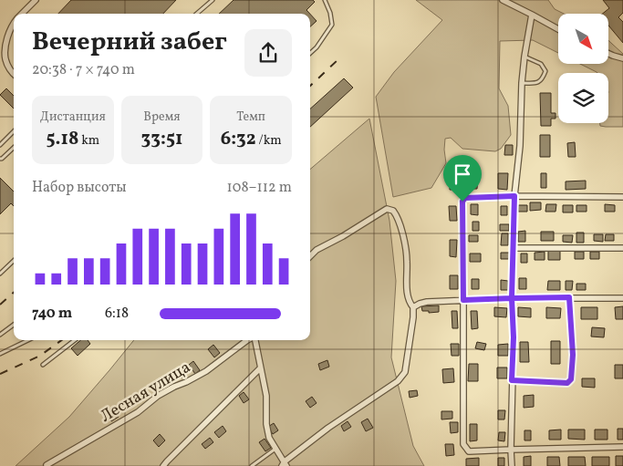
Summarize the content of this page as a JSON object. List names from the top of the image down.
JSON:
{
  "streets": {
    "street": ["Лесная улица"]
  },
  "north": "bottom right",
  "page": {
    "heading": ["Вечерний забег", "20:38 · 7 × 740 m"],
    "stats": [
      ["Дистанция", "5.18 km"],
      ["Время", "33:51"],
      ["Темп", "6:32 /km"]
    ],
    "chart": ["Набор высоты", "108–112 m"],
    "list": [
      {
        "name": "740 m",
        "note": "6:18"
      }
    ]
  }
}
